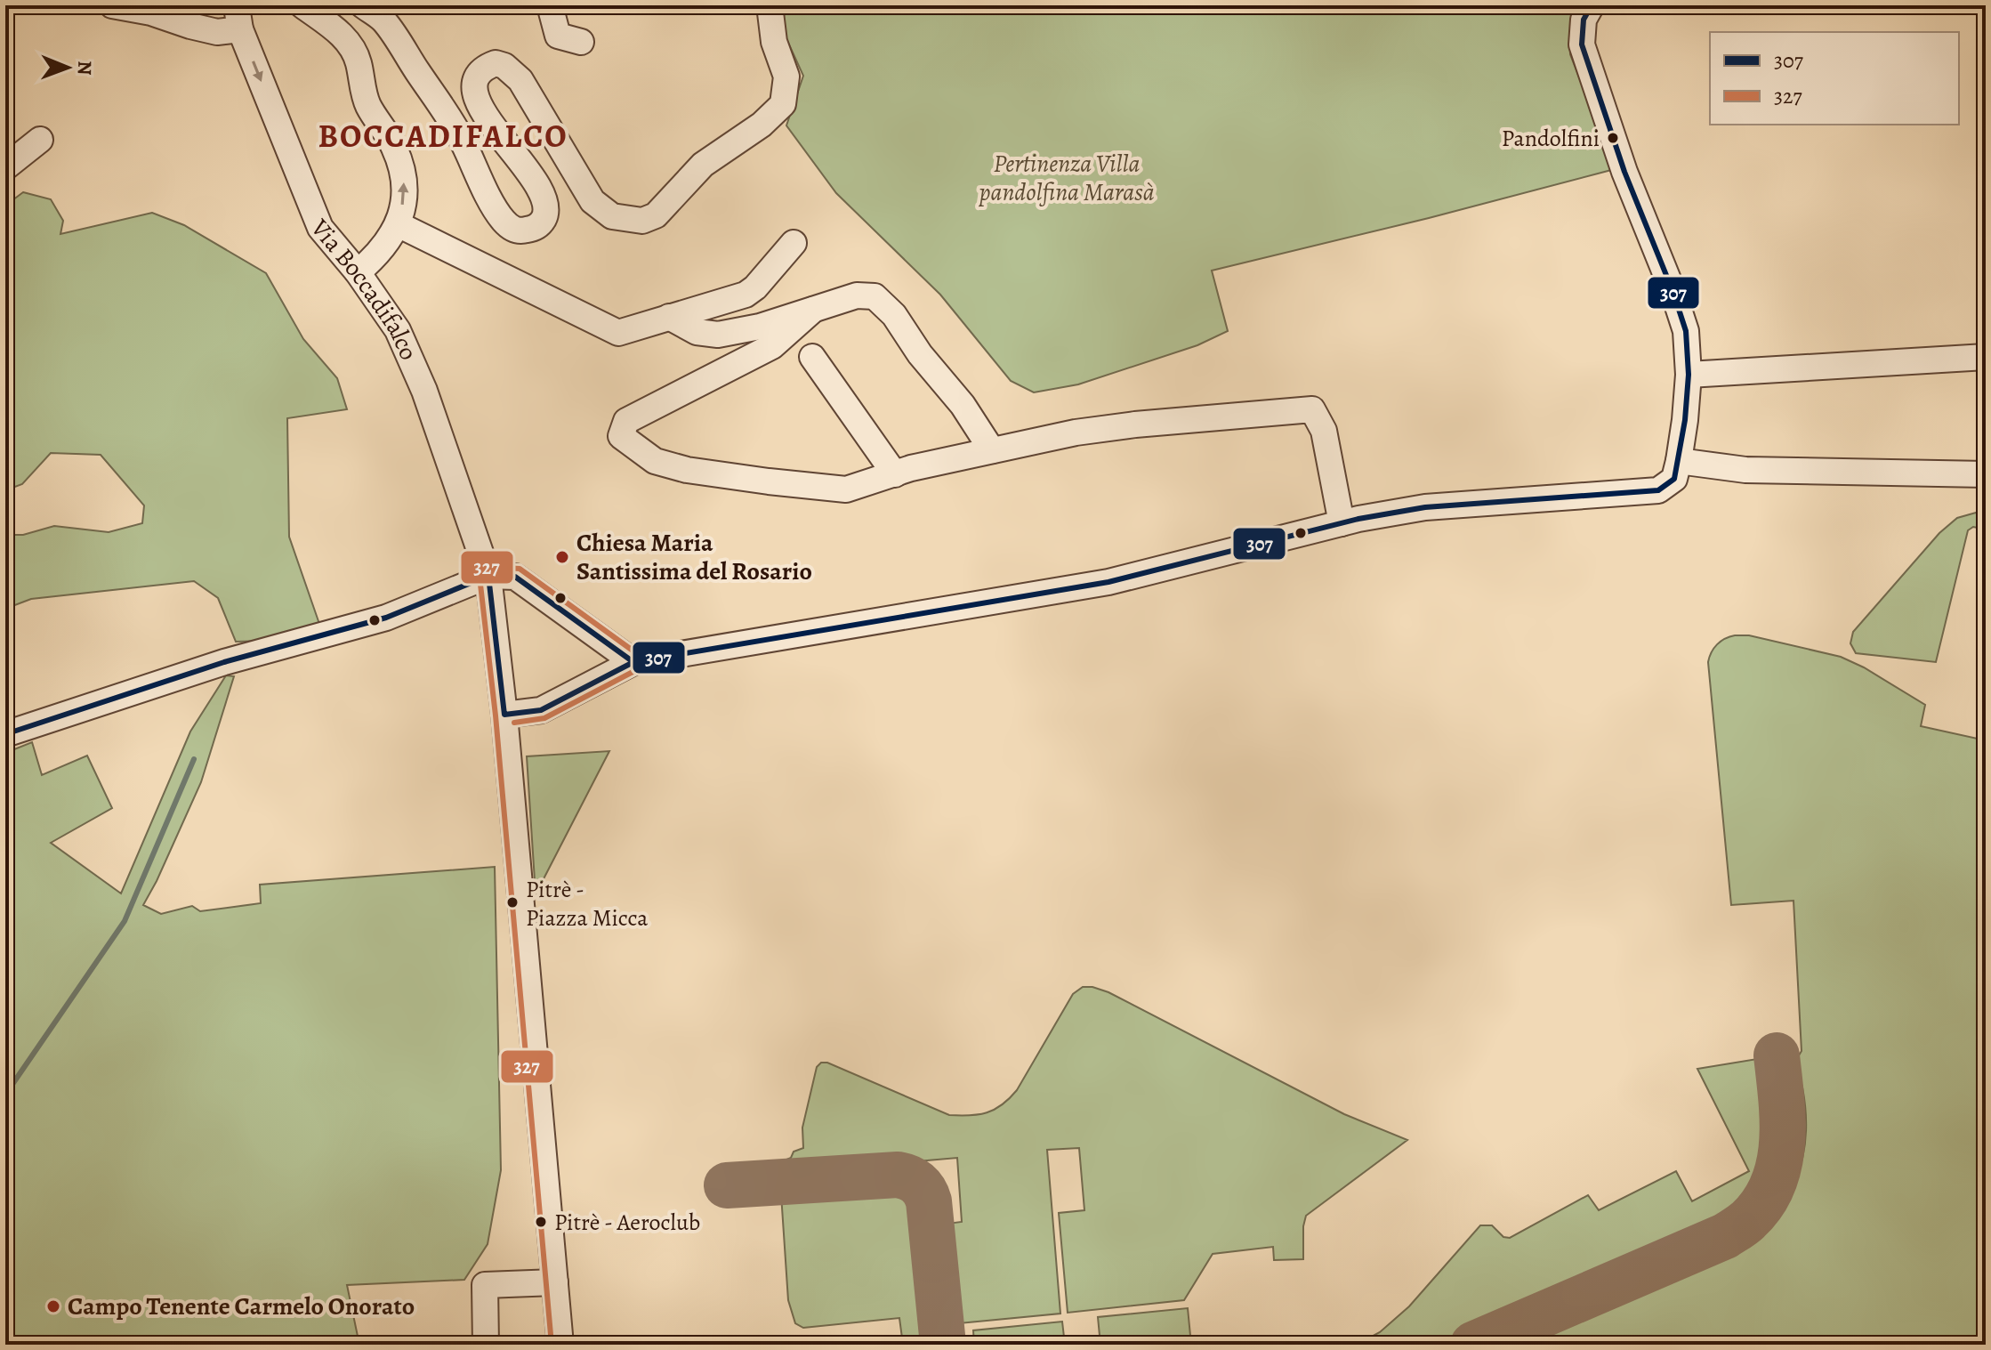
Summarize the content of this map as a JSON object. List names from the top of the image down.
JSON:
{
  "streets": {
    "street": ["Via Boccadifalco"]
  },
  "districts": ["BOCCADIFALCO"],
  "parks": ["Pertinenza Villa pandolfina Marasà"],
  "places": [
    "Pandolfini",
    "Chiesa Maria Santissima del Rosario",
    "Pitrè - Piazza Micca",
    "Pitrè - Aeroclub",
    "Campo Tenente Carmelo Onorato"
  ],
  "lines": ["transit line 307", "transit line 327"],
  "legend": ["307", "327"],
  "north": "right"
}
